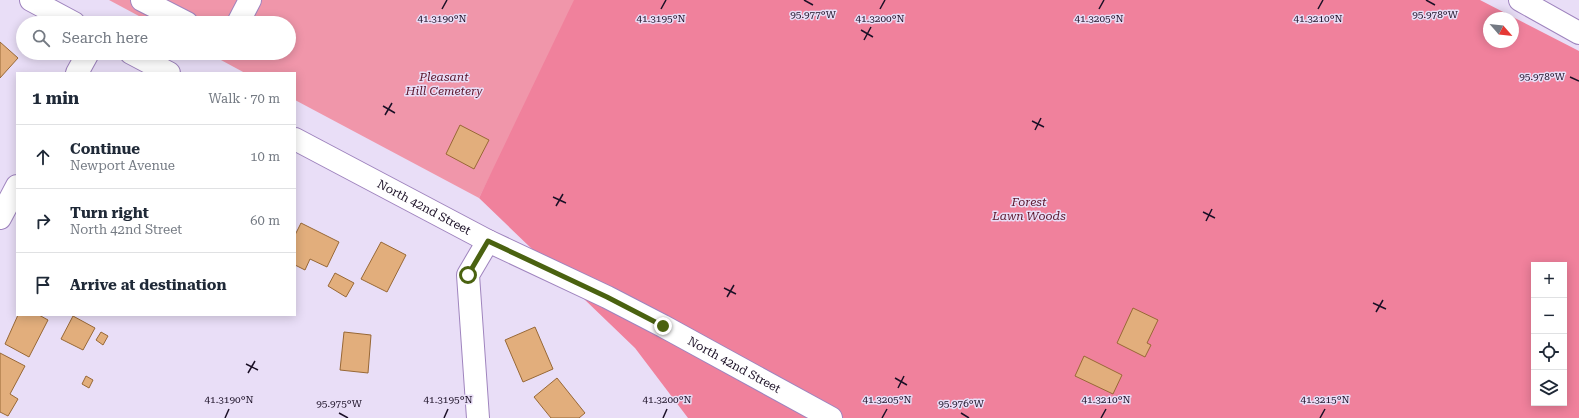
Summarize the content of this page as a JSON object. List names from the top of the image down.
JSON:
{
  "streets": {
    "street": ["North 42nd Street"]
  },
  "parks": ["Pleasant Hill Cemetery", "Forest Lawn Woods"],
  "north": "bottom right",
  "page": {
    "search": "Search here",
    "heading": ["1 min", "Walk · 70 m"],
    "list": [
      ["Continue", "Newport Avenue", "10 m"],
      ["Turn right", "North 42nd Street", "60 m"],
      "Arrive at destination"
    ],
    "map_buttons": ["+", "−"]
  },
  "coordinates": [
    "95.977°W",
    "95.978°W",
    "41.3190°N",
    "41.3195°N",
    "41.3200°N",
    "41.3205°N",
    "41.3210°N",
    "41.3215°N",
    "95.975°W",
    "95.976°W"
  ]
}
